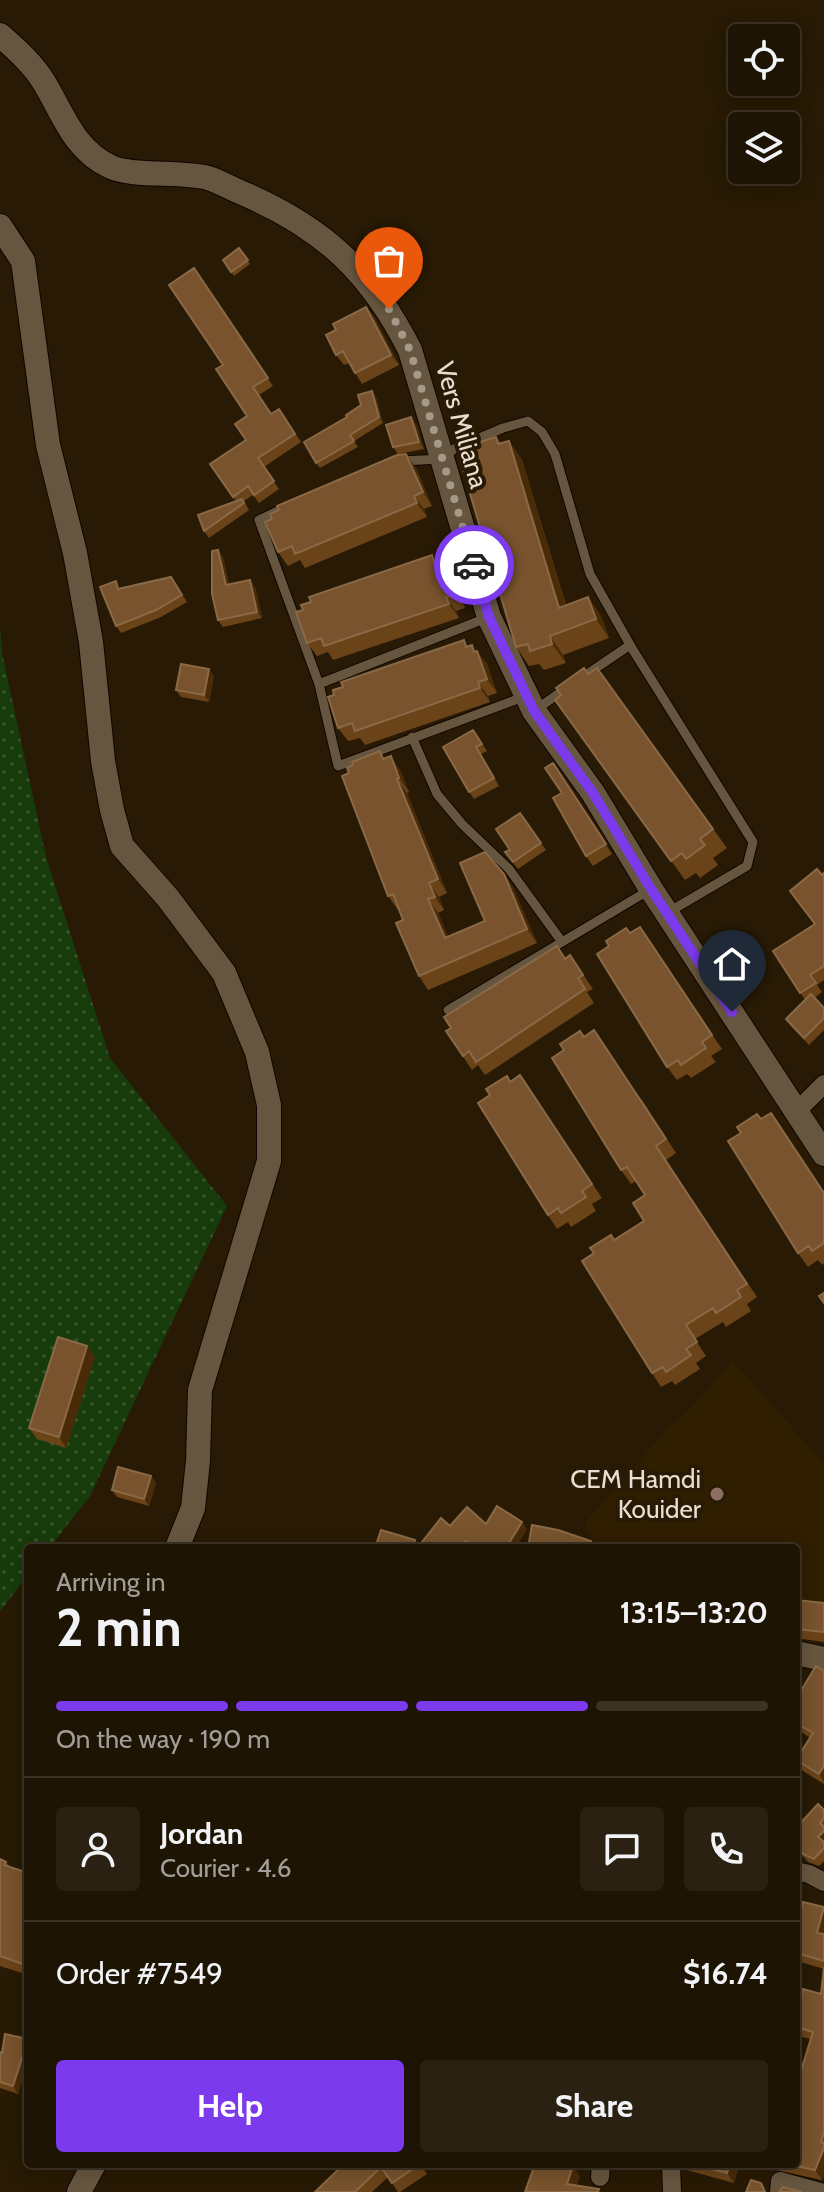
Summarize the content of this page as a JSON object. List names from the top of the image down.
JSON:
{
  "streets": {
    "street": ["Vers Miliana"]
  },
  "places": ["CEM Hamdi Kouider"],
  "page": {
    "heading": ["2 min", "Arriving in", "13:15–13:20"],
    "panel": [
      "Jordan",
      "Courier · 4.6",
      "Order #7549",
      "$16.74"
    ],
    "bar": "On the way · 190 m",
    "buttons": ["Help", "Share"]
  }
}
